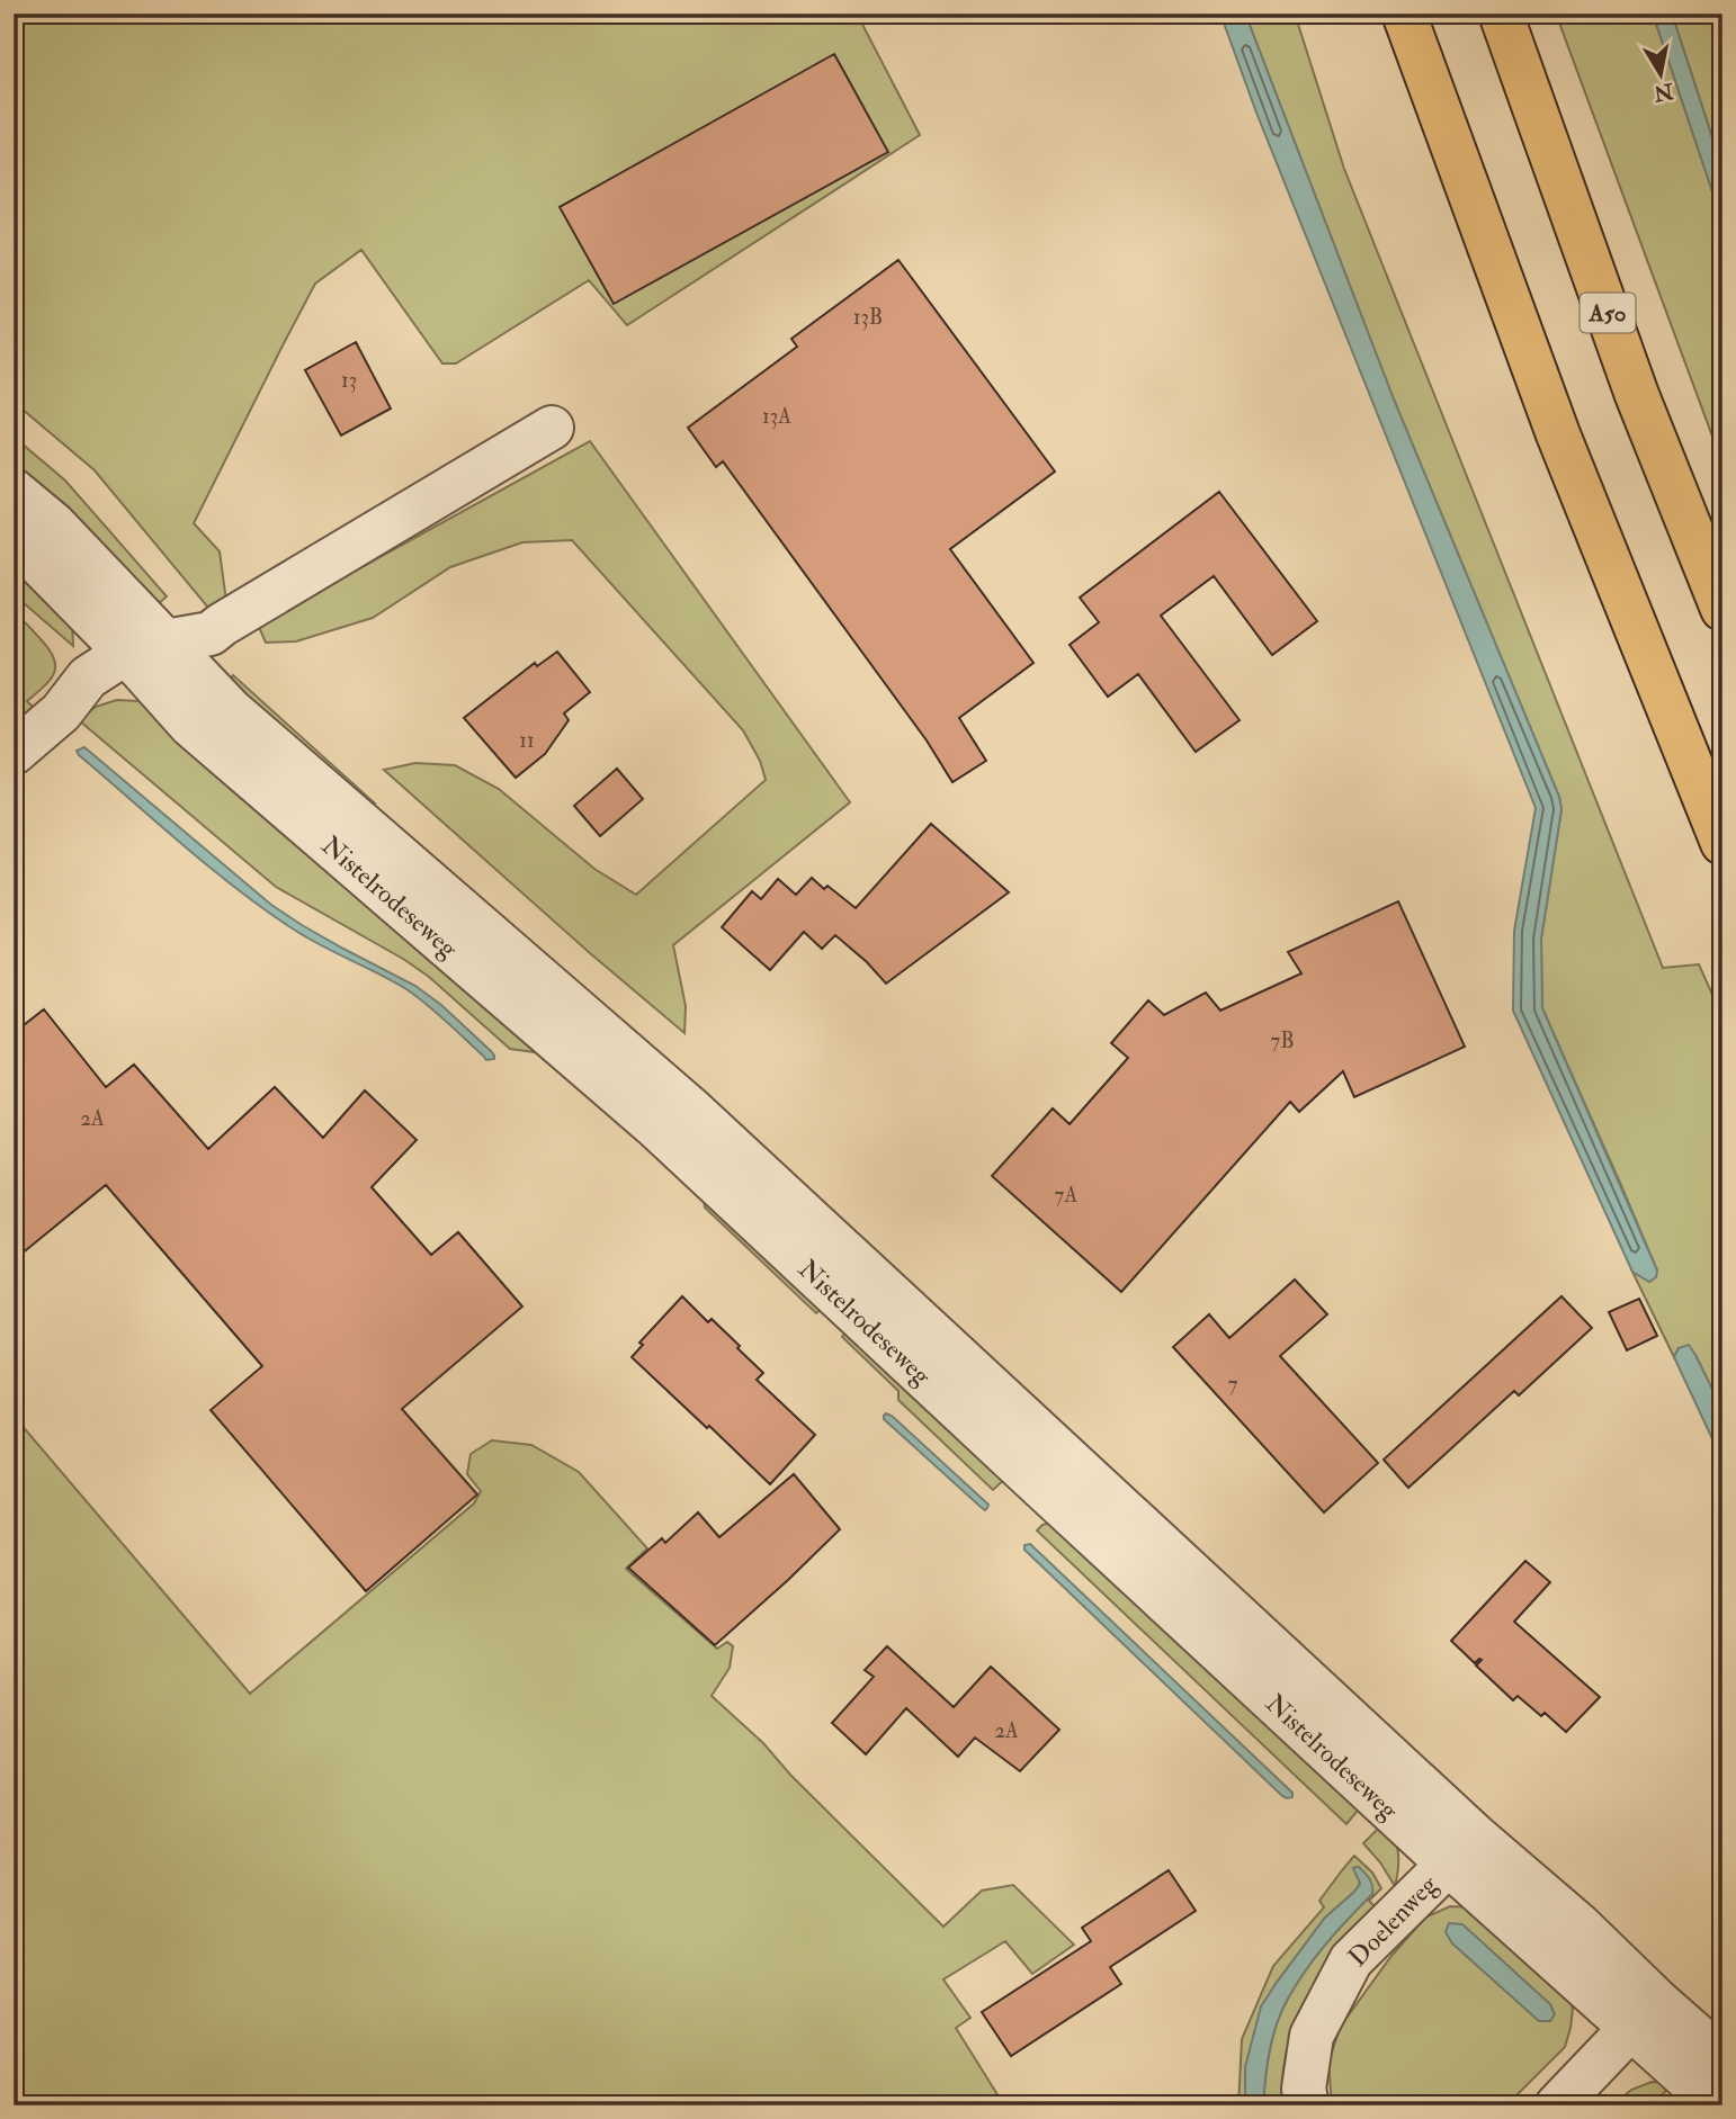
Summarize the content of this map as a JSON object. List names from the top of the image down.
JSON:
{
  "streets": {
    "highway": ["A50"],
    "street": ["Nistelrodeseweg", "Doelenweg"]
  },
  "crossings": [
    ["Nistelrodeseweg", "Doelenweg"]
  ],
  "house_numbers": [
    "13B",
    "13",
    "13A",
    "11",
    "7B",
    "2A",
    "7A",
    "7",
    "2A"
  ],
  "north": "bottom"
}
